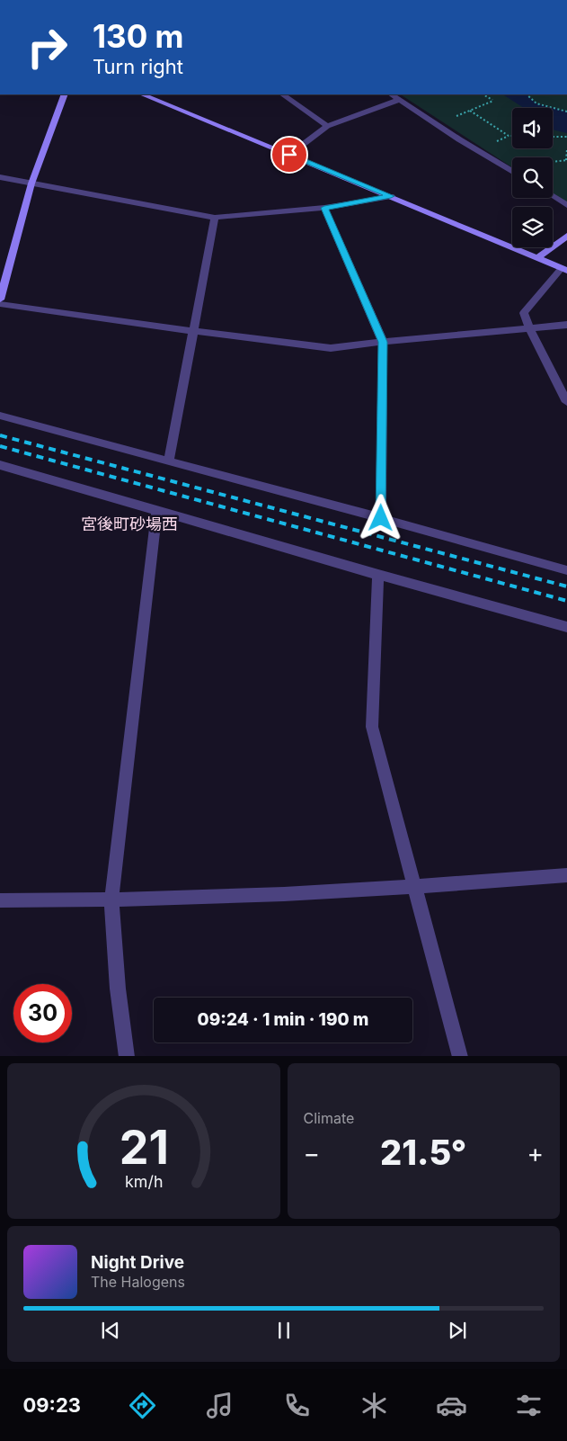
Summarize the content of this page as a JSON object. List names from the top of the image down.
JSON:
{
  "districts": ["宮後町砂場西"],
  "page": {
    "turn": ["130 m", "Turn right"],
    "limit": "30",
    "trip": "09:24 · 1 min · 190 m",
    "tile": "Climate",
    "heat": ["−", "21.5°", "+"],
    "song": ["Night Drive", "The Halogens"],
    "tabs": "09:23",
    "gauge": ["21", "km/h"]
  }
}
